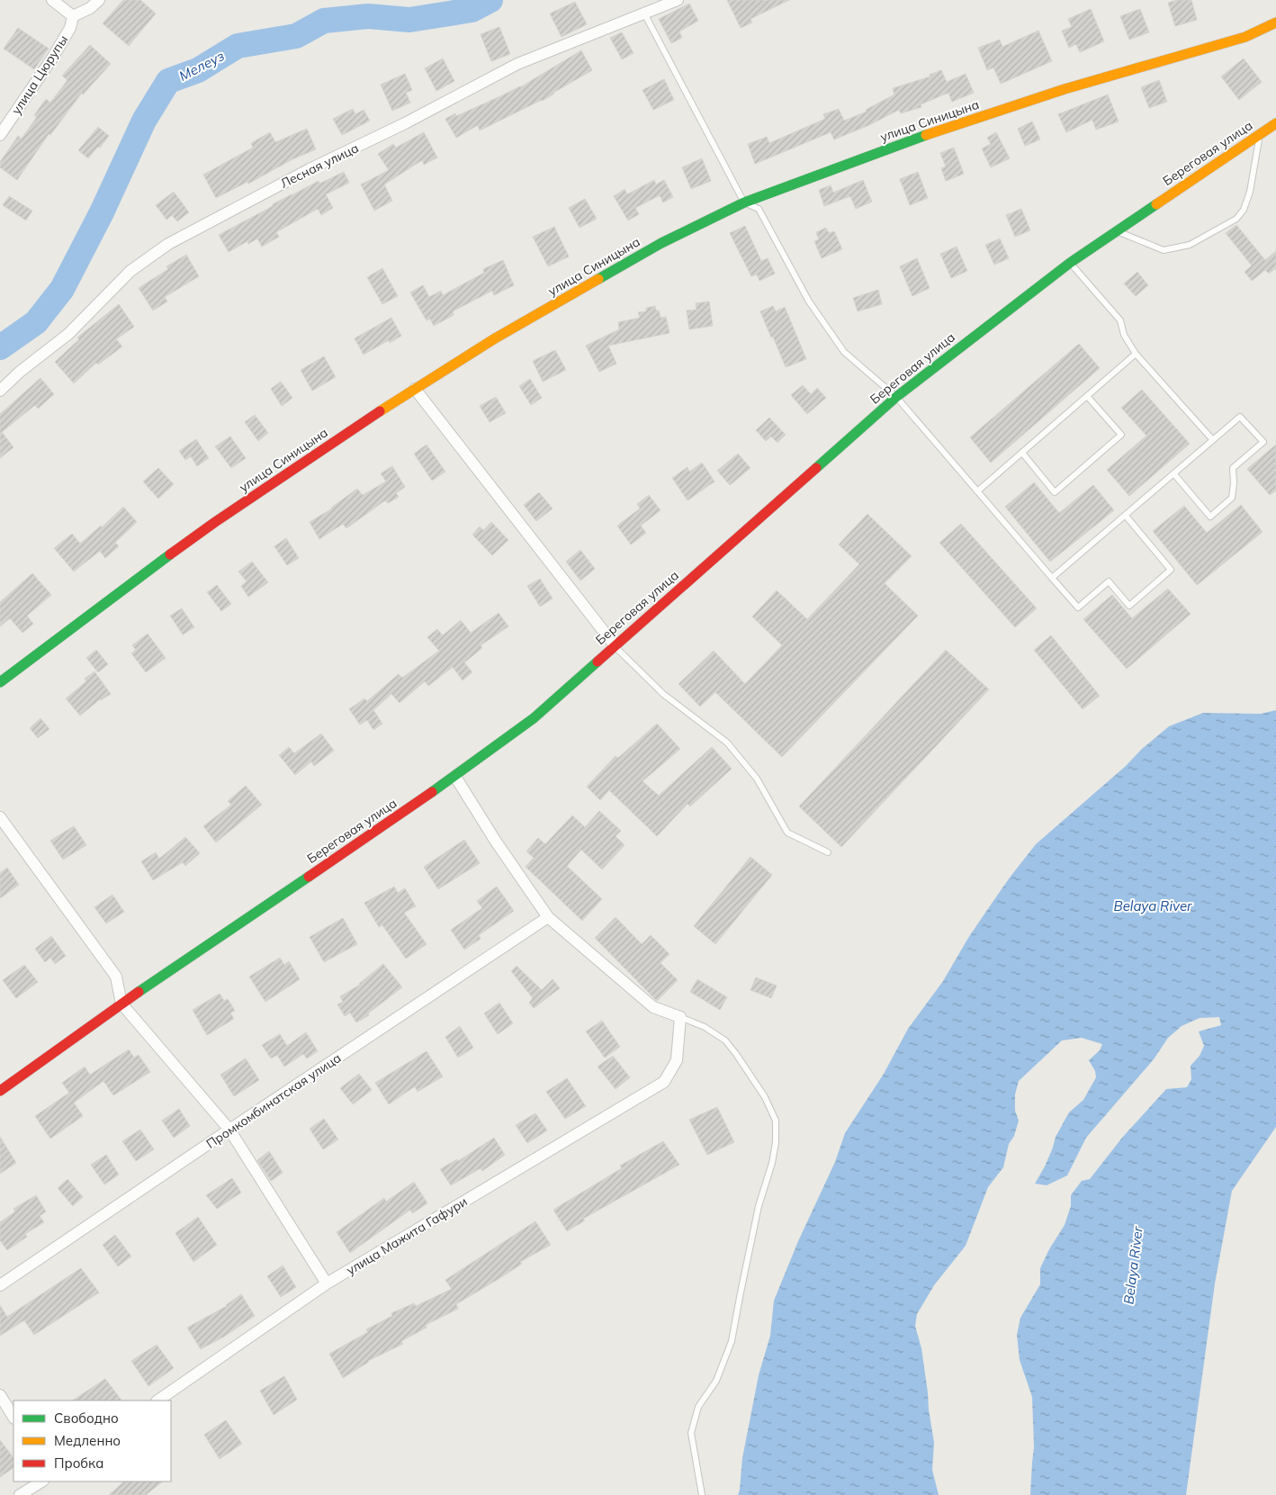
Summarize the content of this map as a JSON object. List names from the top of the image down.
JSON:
{
  "streets": {
    "main road": ["улица Синицына", "Береговая улица"],
    "street": [
      "улица Цюрупы",
      "Лесная улица",
      "Промкомбинатская улица",
      "улица Мажита Гафури"
    ]
  },
  "water": ["Мелеуз", "Belaya River"],
  "legend": ["Свободно", "Медленно", "Пробка"]
}
